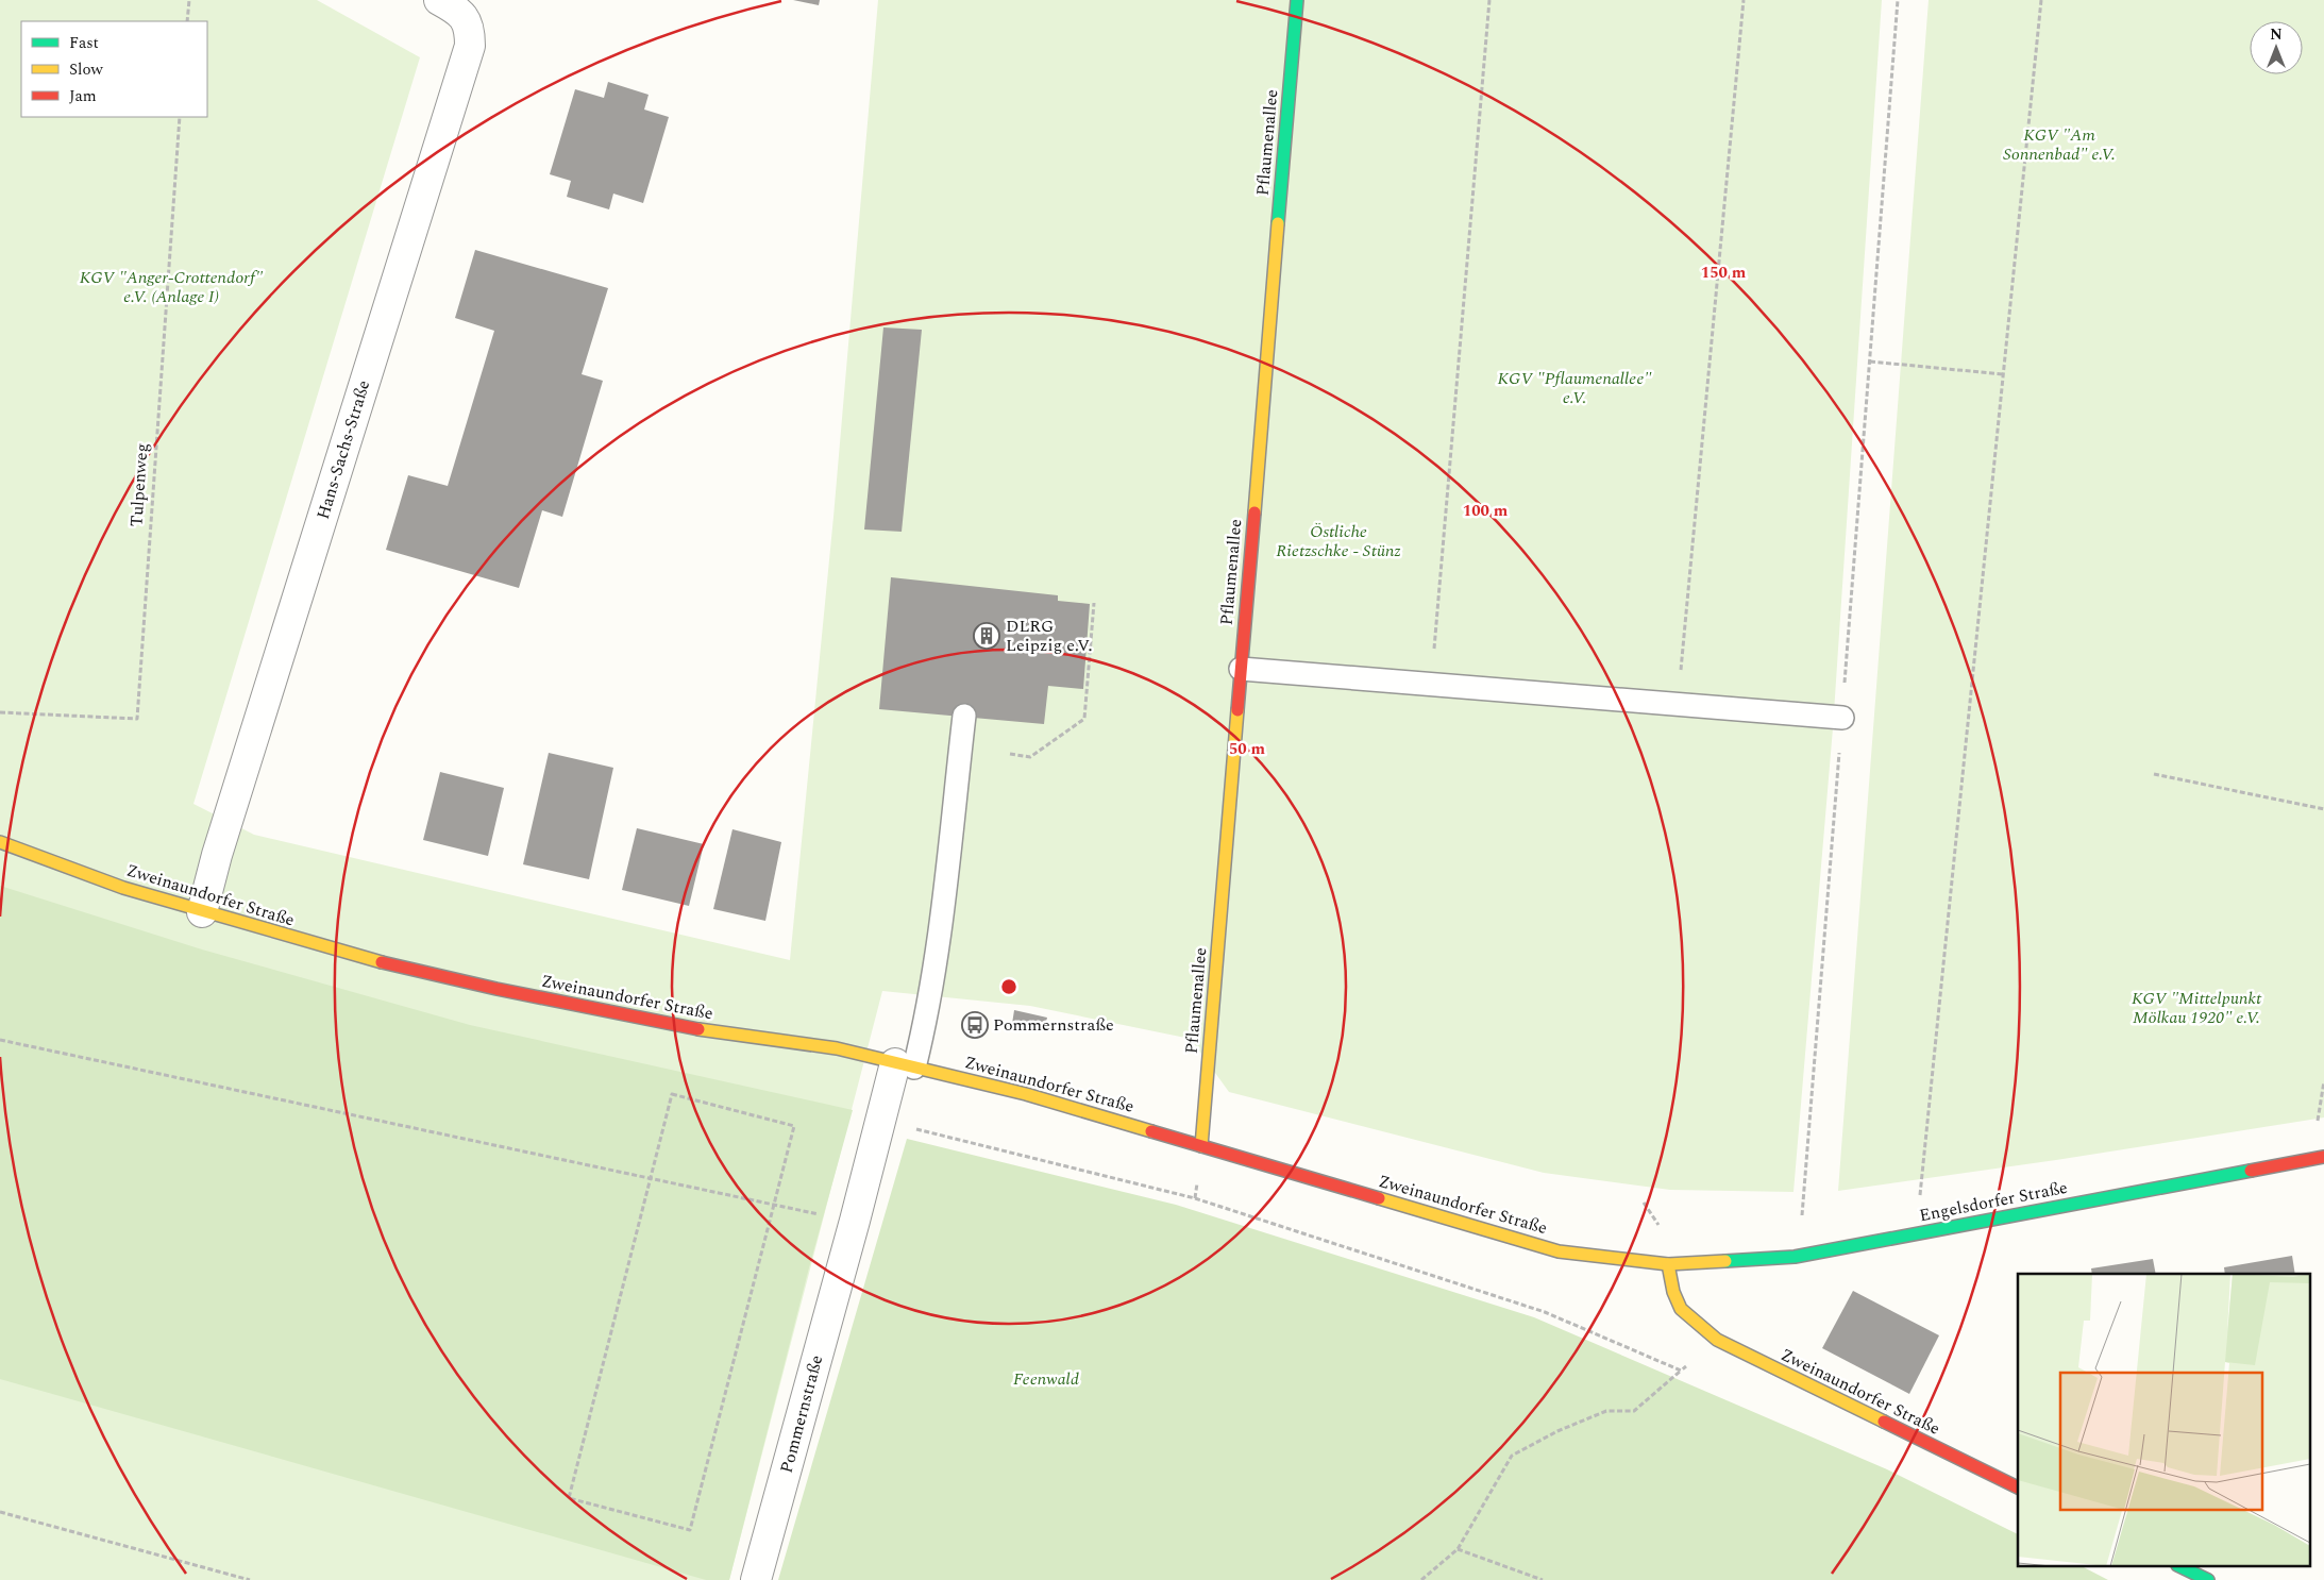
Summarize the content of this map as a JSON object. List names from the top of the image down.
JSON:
{
  "streets": {
    "street": [
      "Pflaumenallee",
      "Hans-Sachs-Straße",
      "Zweinaundorfer Straße",
      "Engelsdorfer Straße",
      "Pommernstraße"
    ],
    "path": ["Tulpenweg"]
  },
  "crossings": [
    ["Pflaumenallee", "Zweinaundorfer Straße"],
    ["Hans-Sachs-Straße", "Zweinaundorfer Straße"],
    ["Zweinaundorfer Straße", "Engelsdorfer Straße"],
    ["Zweinaundorfer Straße", "Pommernstraße"]
  ],
  "parks": [
    "KGV \"Am Sonnenbad\" e.V.",
    "KGV \"Anger-Crottendorf\" e.V. (Anlage I)",
    "KGV \"Pflaumenallee\" e.V.",
    "Östliche Rietzschke - Stünz",
    "KGV \"Mittelpunkt Mölkau 1920\" e.V.",
    "Feenwald"
  ],
  "places": {
    "building": ["DLRG Leipzig e.V."],
    "bus stop": ["Pommernstraße"]
  },
  "legend": ["Fast", "Slow", "Jam"],
  "north": "top",
  "rings": ["150 m", "100 m", "50 m"]
}
